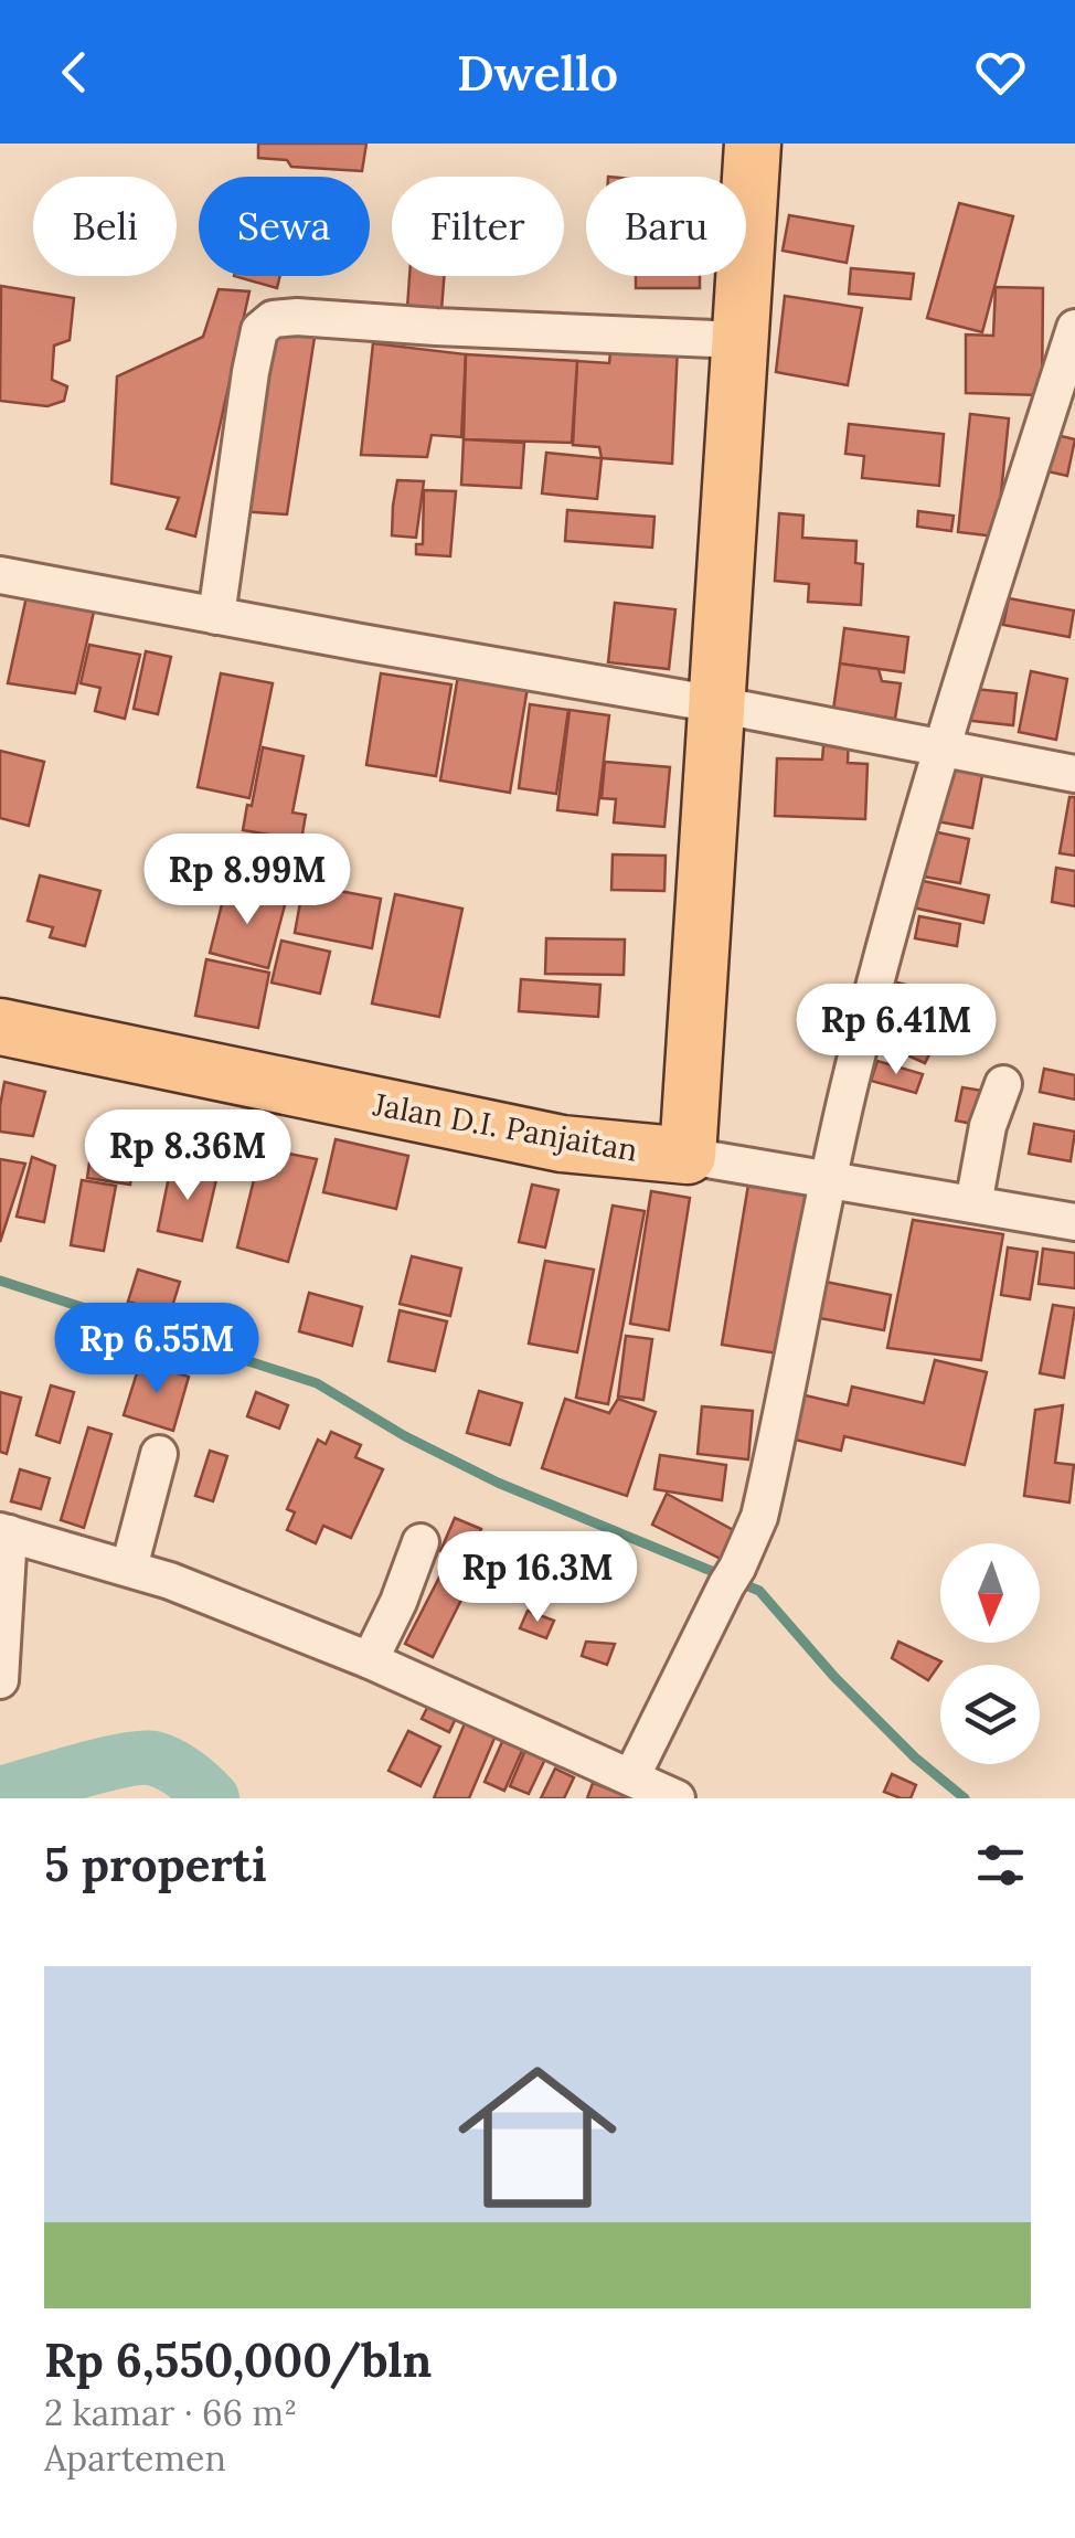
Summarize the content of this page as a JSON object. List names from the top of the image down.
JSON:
{
  "streets": {
    "main road": ["Jalan D.I. Panjaitan"]
  },
  "north": "bottom",
  "page": {
    "header": "Dwello",
    "chip": [
      "Beli",
      "Sewa",
      "Filter",
      "Baru"
    ],
    "price": [
      "Rp 8.99M",
      "Rp 6.41M",
      "Rp 8.36M",
      "Rp 6.55M",
      "Rp 16.3M"
    ],
    "heading": "5 properti",
    "list": [
      {
        "name": "Rp 6,550,000/bln",
        "note": "2 kamar · 66 m² · Apartemen"
      }
    ]
  }
}
